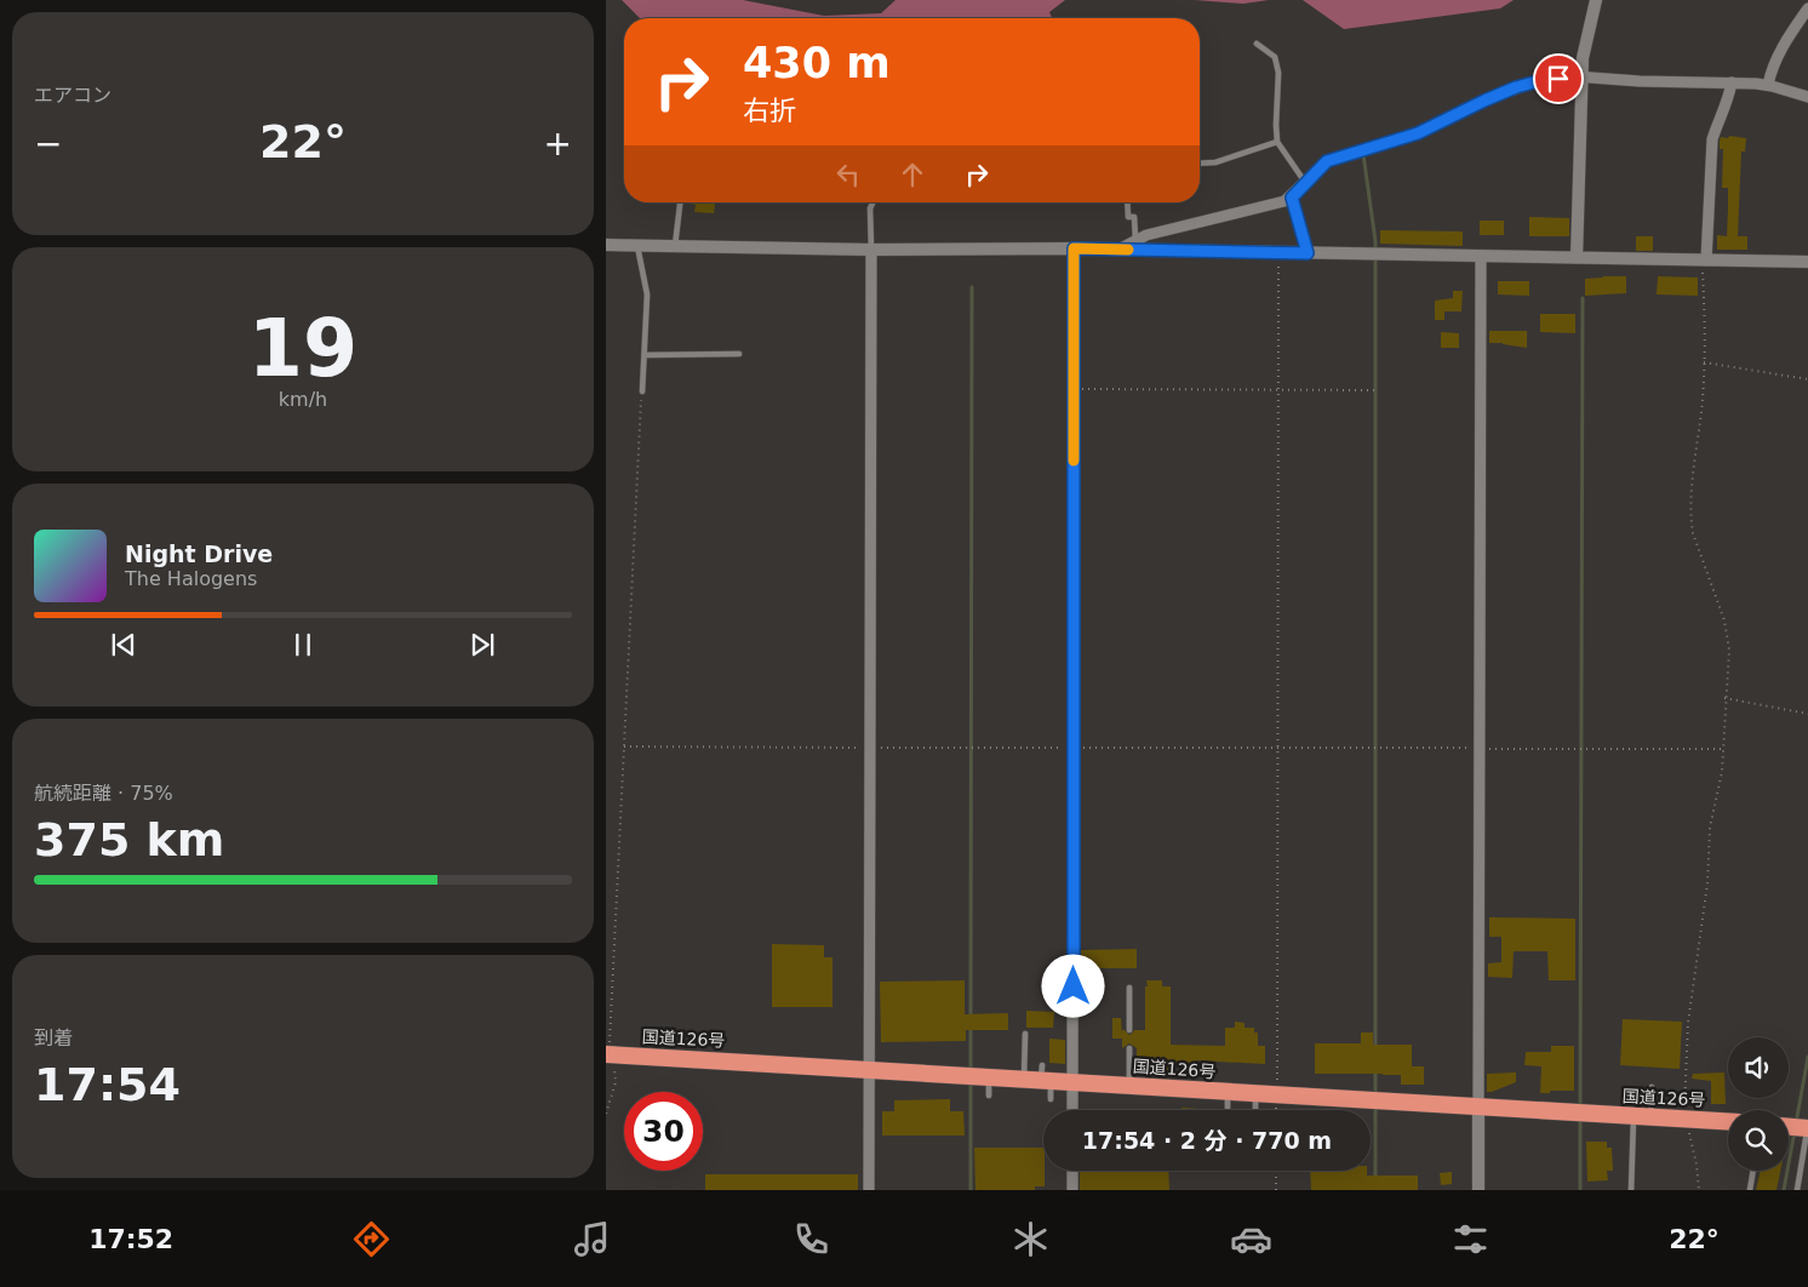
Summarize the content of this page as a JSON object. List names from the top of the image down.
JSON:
{
  "streets": {
    "highway": ["国道126号"]
  },
  "page": {
    "tile": [
      "エアコン",
      ["19", "km/h"],
      ["航続距離 · 75%", "375 km"],
      ["到着", "17:54"]
    ],
    "turn": ["430 m", "右折"],
    "heat": ["−", "22°", "+"],
    "song": ["Night Drive", "The Halogens"],
    "limit": "30",
    "trip": "17:54 · 2 分 · 770 m",
    "tabs": ["17:52", "22°"]
  }
}
